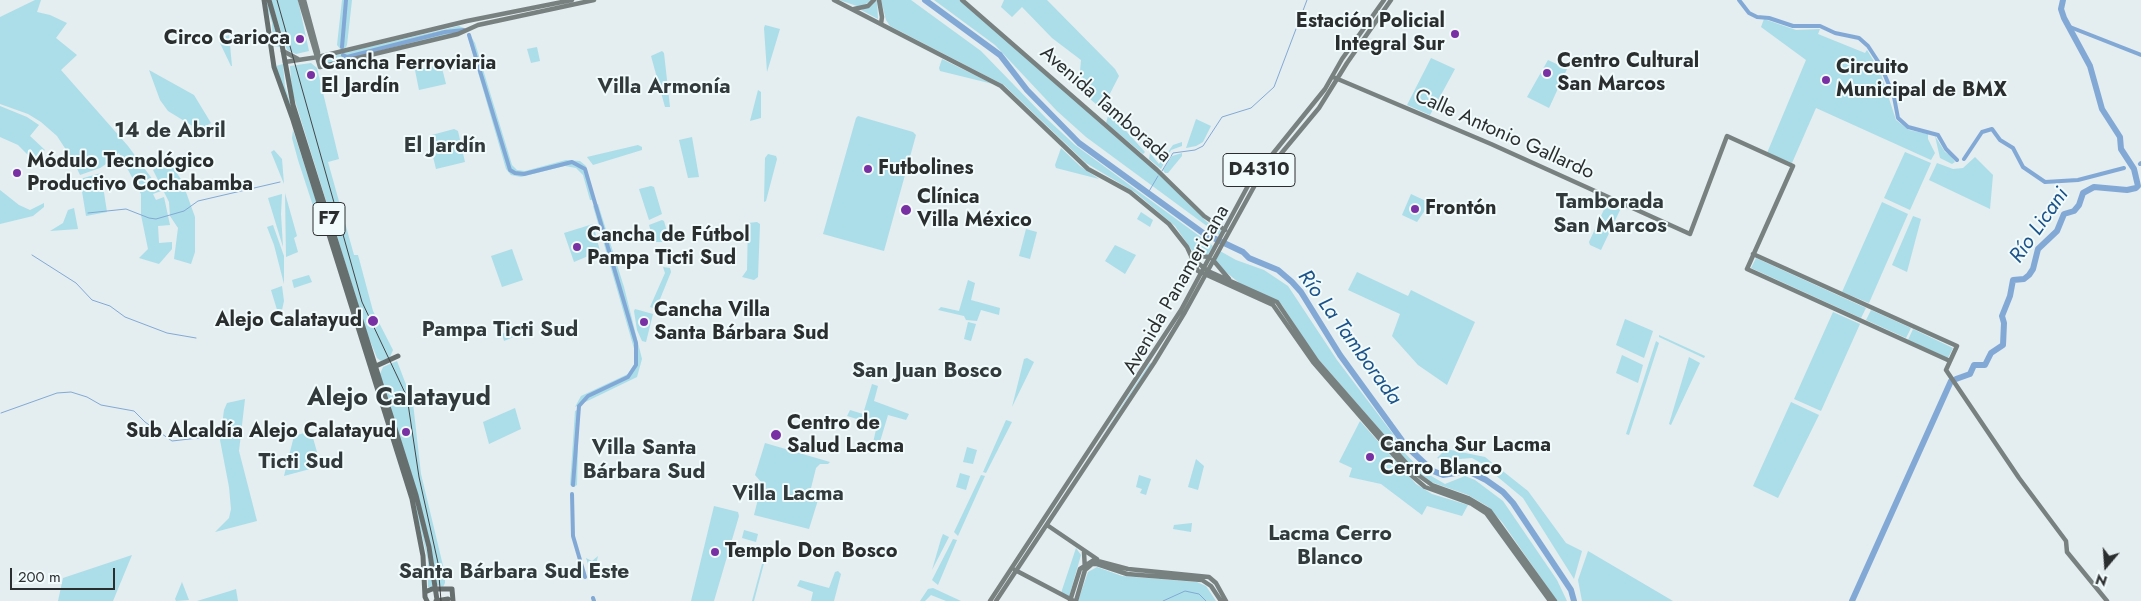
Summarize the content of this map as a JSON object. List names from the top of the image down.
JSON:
{
  "streets": {
    "highway": ["F7"],
    "main road": [
      "Avenida Tamborada",
      "Calle Antonio Gallardo",
      "D4310",
      "Avenida Panamericana"
    ]
  },
  "crossings": [
    ["Avenida Tamborada", "Avenida Panamericana"],
    ["Calle Antonio Gallardo", "Avenida Panamericana"]
  ],
  "districts": [
    "Villa Armonía",
    "14 de Abril",
    "El Jardín",
    "Tamborada San Marcos",
    "Pampa Ticti Sud",
    "San Juan Bosco",
    "Alejo Calatayud",
    "Villa Santa Bárbara Sud",
    "Ticti Sud",
    "Villa Lacma",
    "Lacma Cerro Blanco",
    "Santa Bárbara Sud Este"
  ],
  "water": ["Río Licani", "Río La Tamborada"],
  "places": [
    "Estación Policial Integral Sur",
    "Circo Carioca",
    "Centro Cultural San Marcos",
    "Cancha Ferroviaria El Jardín",
    "Circuito Municipal de BMX",
    "Futbolines",
    "Módulo Tecnológico Productivo Cochabamba",
    "Frontón",
    "Clínica Villa México",
    "Cancha de Fútbol Pampa Ticti Sud",
    "Alejo Calatayud",
    "Cancha Villa Santa Bárbara Sud",
    "Sub Alcaldía Alejo Calatayud",
    "Centro de Salud Lacma",
    "Cancha Sur Lacma Cerro Blanco",
    "Templo Don Bosco"
  ],
  "scale_bar": "200 m",
  "north": "bottom"
}
